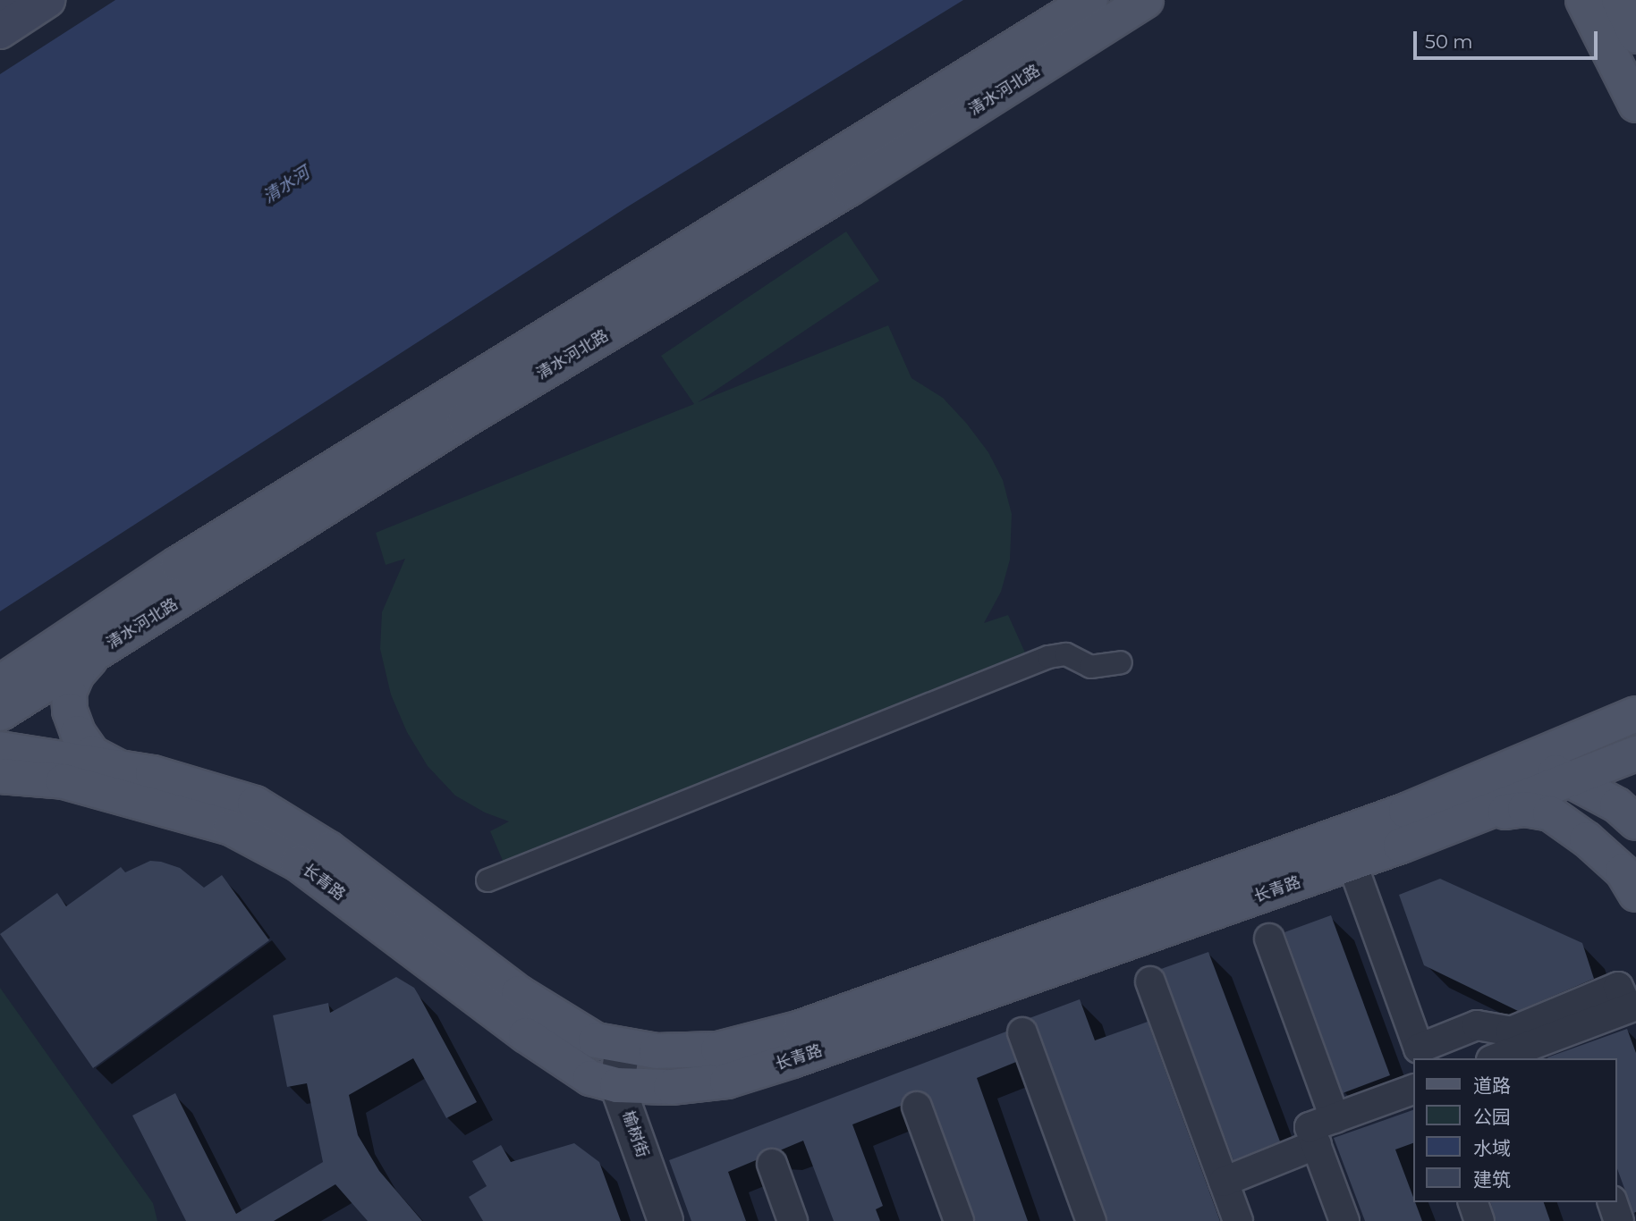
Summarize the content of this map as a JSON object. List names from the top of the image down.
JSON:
{
  "streets": {
    "main road": ["清水河北路", "长青路"],
    "street": ["榆树街"]
  },
  "crossings": [
    ["长青路", "榆树街"]
  ],
  "water": ["清水河"],
  "legend": [
    "道路",
    "公园",
    "水域",
    "建筑"
  ],
  "scale_bar": "50 m"
}
